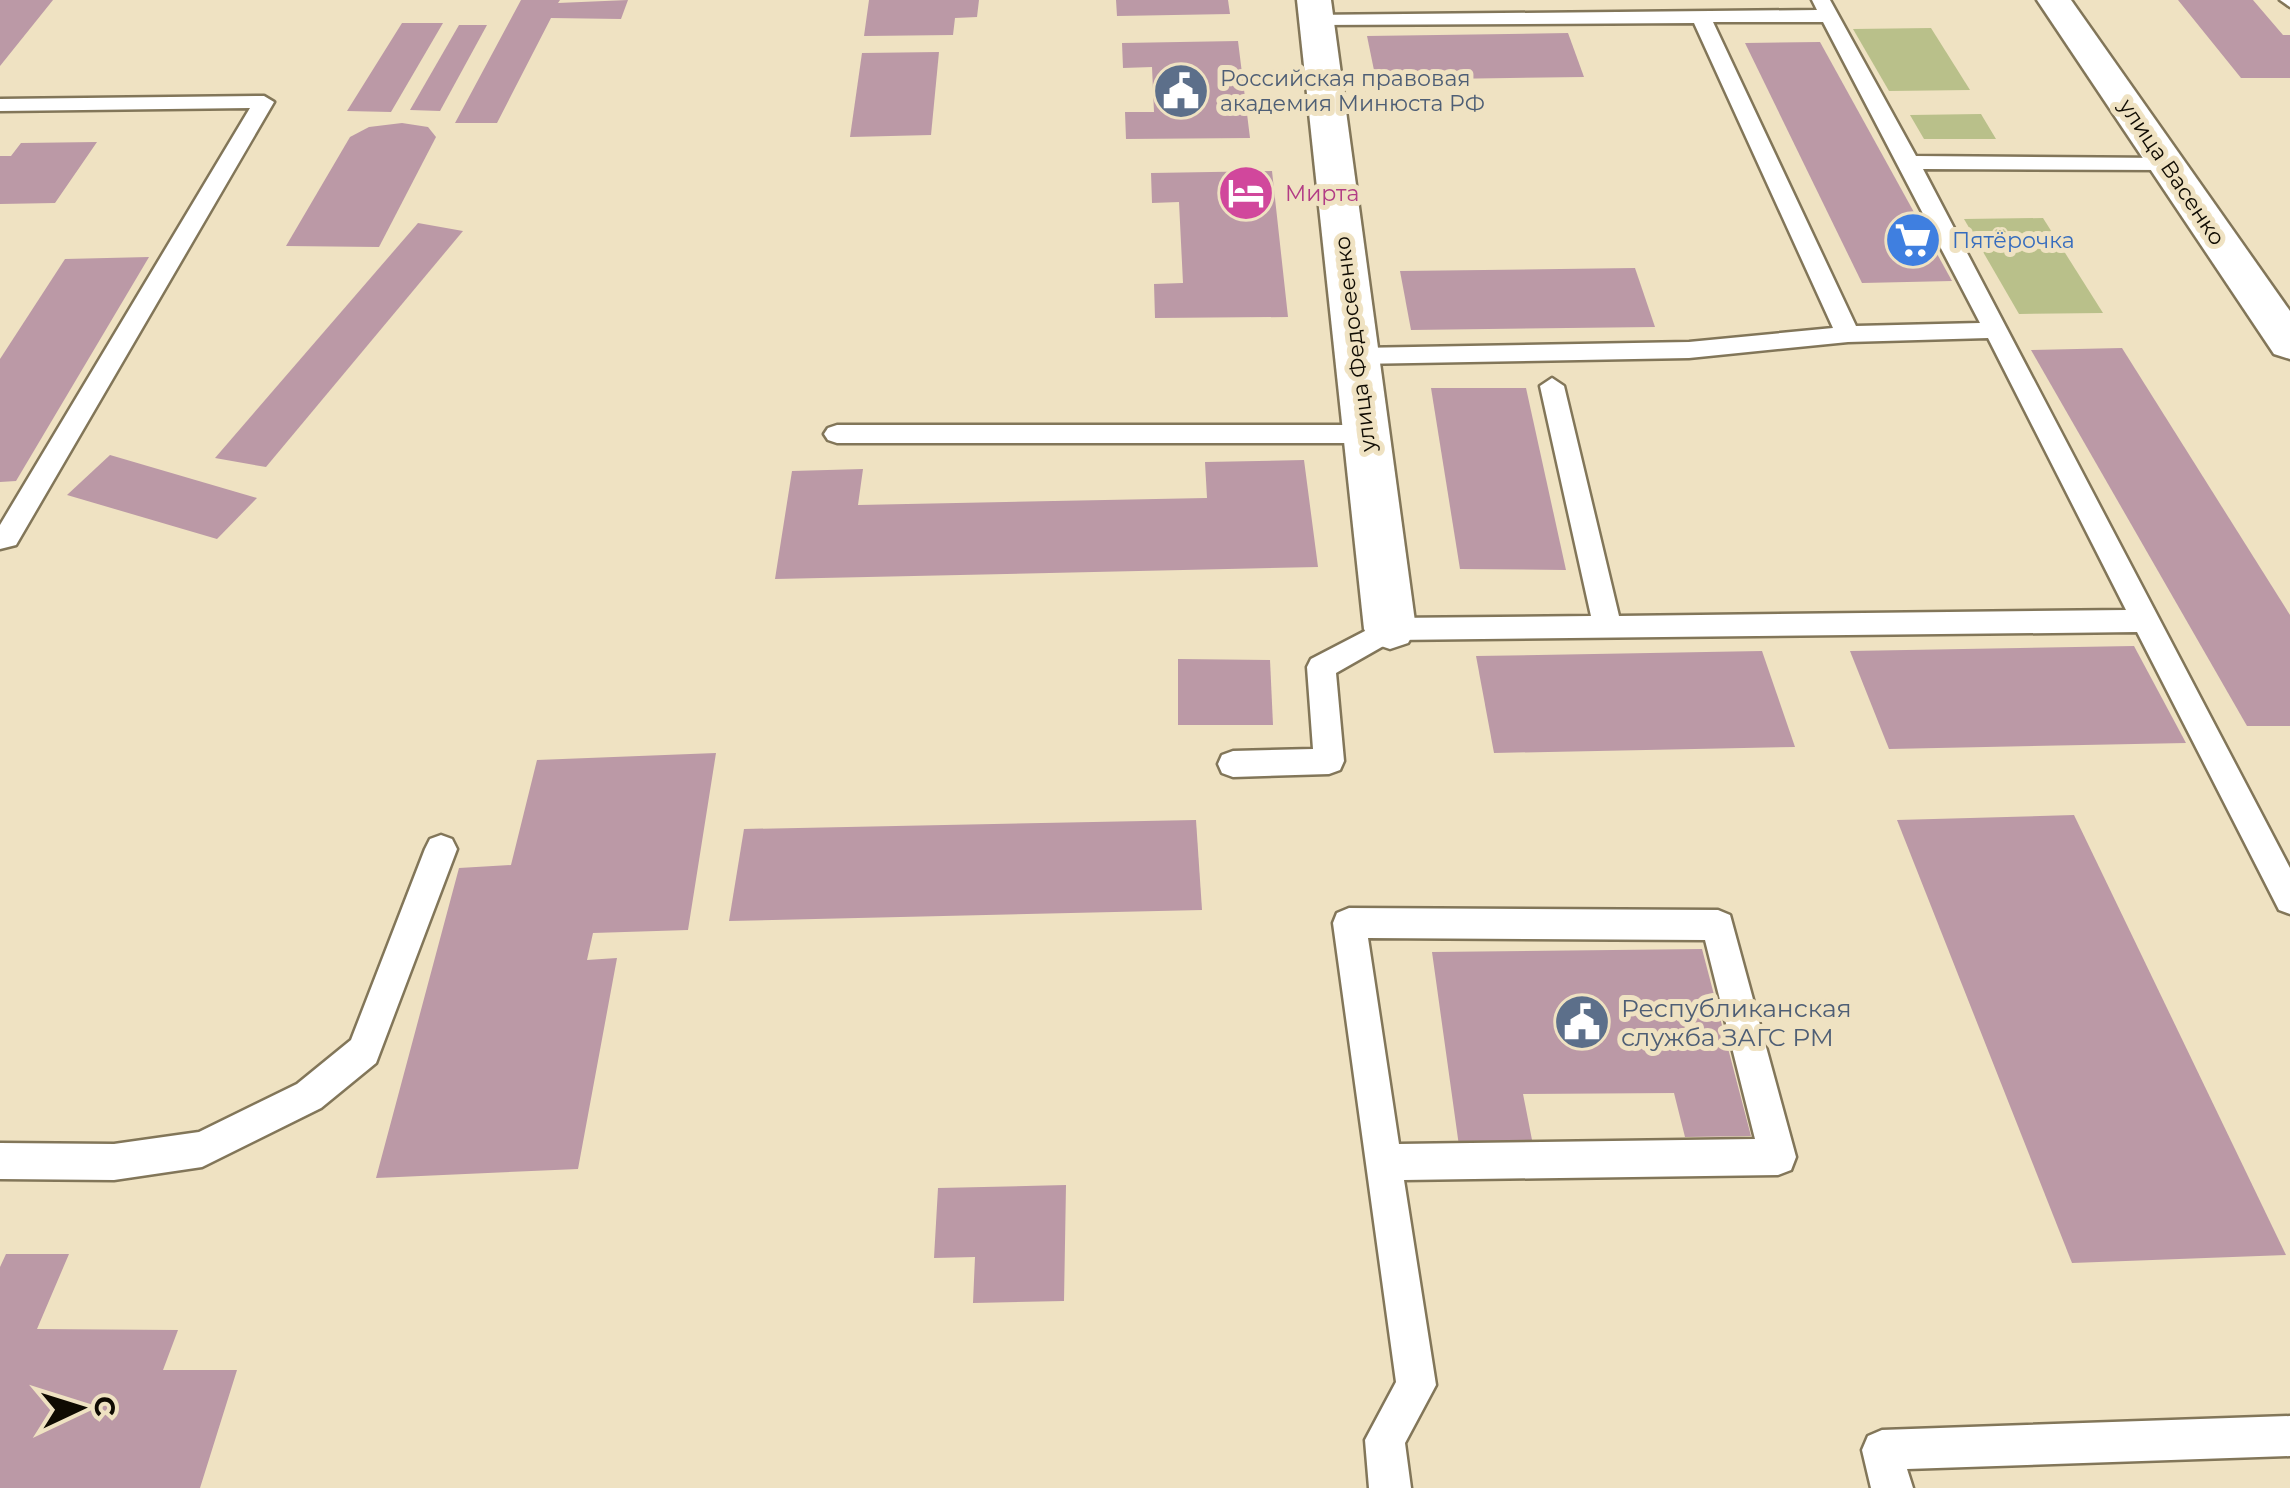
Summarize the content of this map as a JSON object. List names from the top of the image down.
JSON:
{
  "streets": {
    "street": ["улица Васенко", "улица Федосеенко"]
  },
  "places": {
    "public building": ["Российская правовая академия Минюста РФ", "Республиканская служба ЗАГС РМ"],
    "hotel": ["Мирта"],
    "supermarket": ["Пятёрочка"]
  },
  "north": "right"
}
